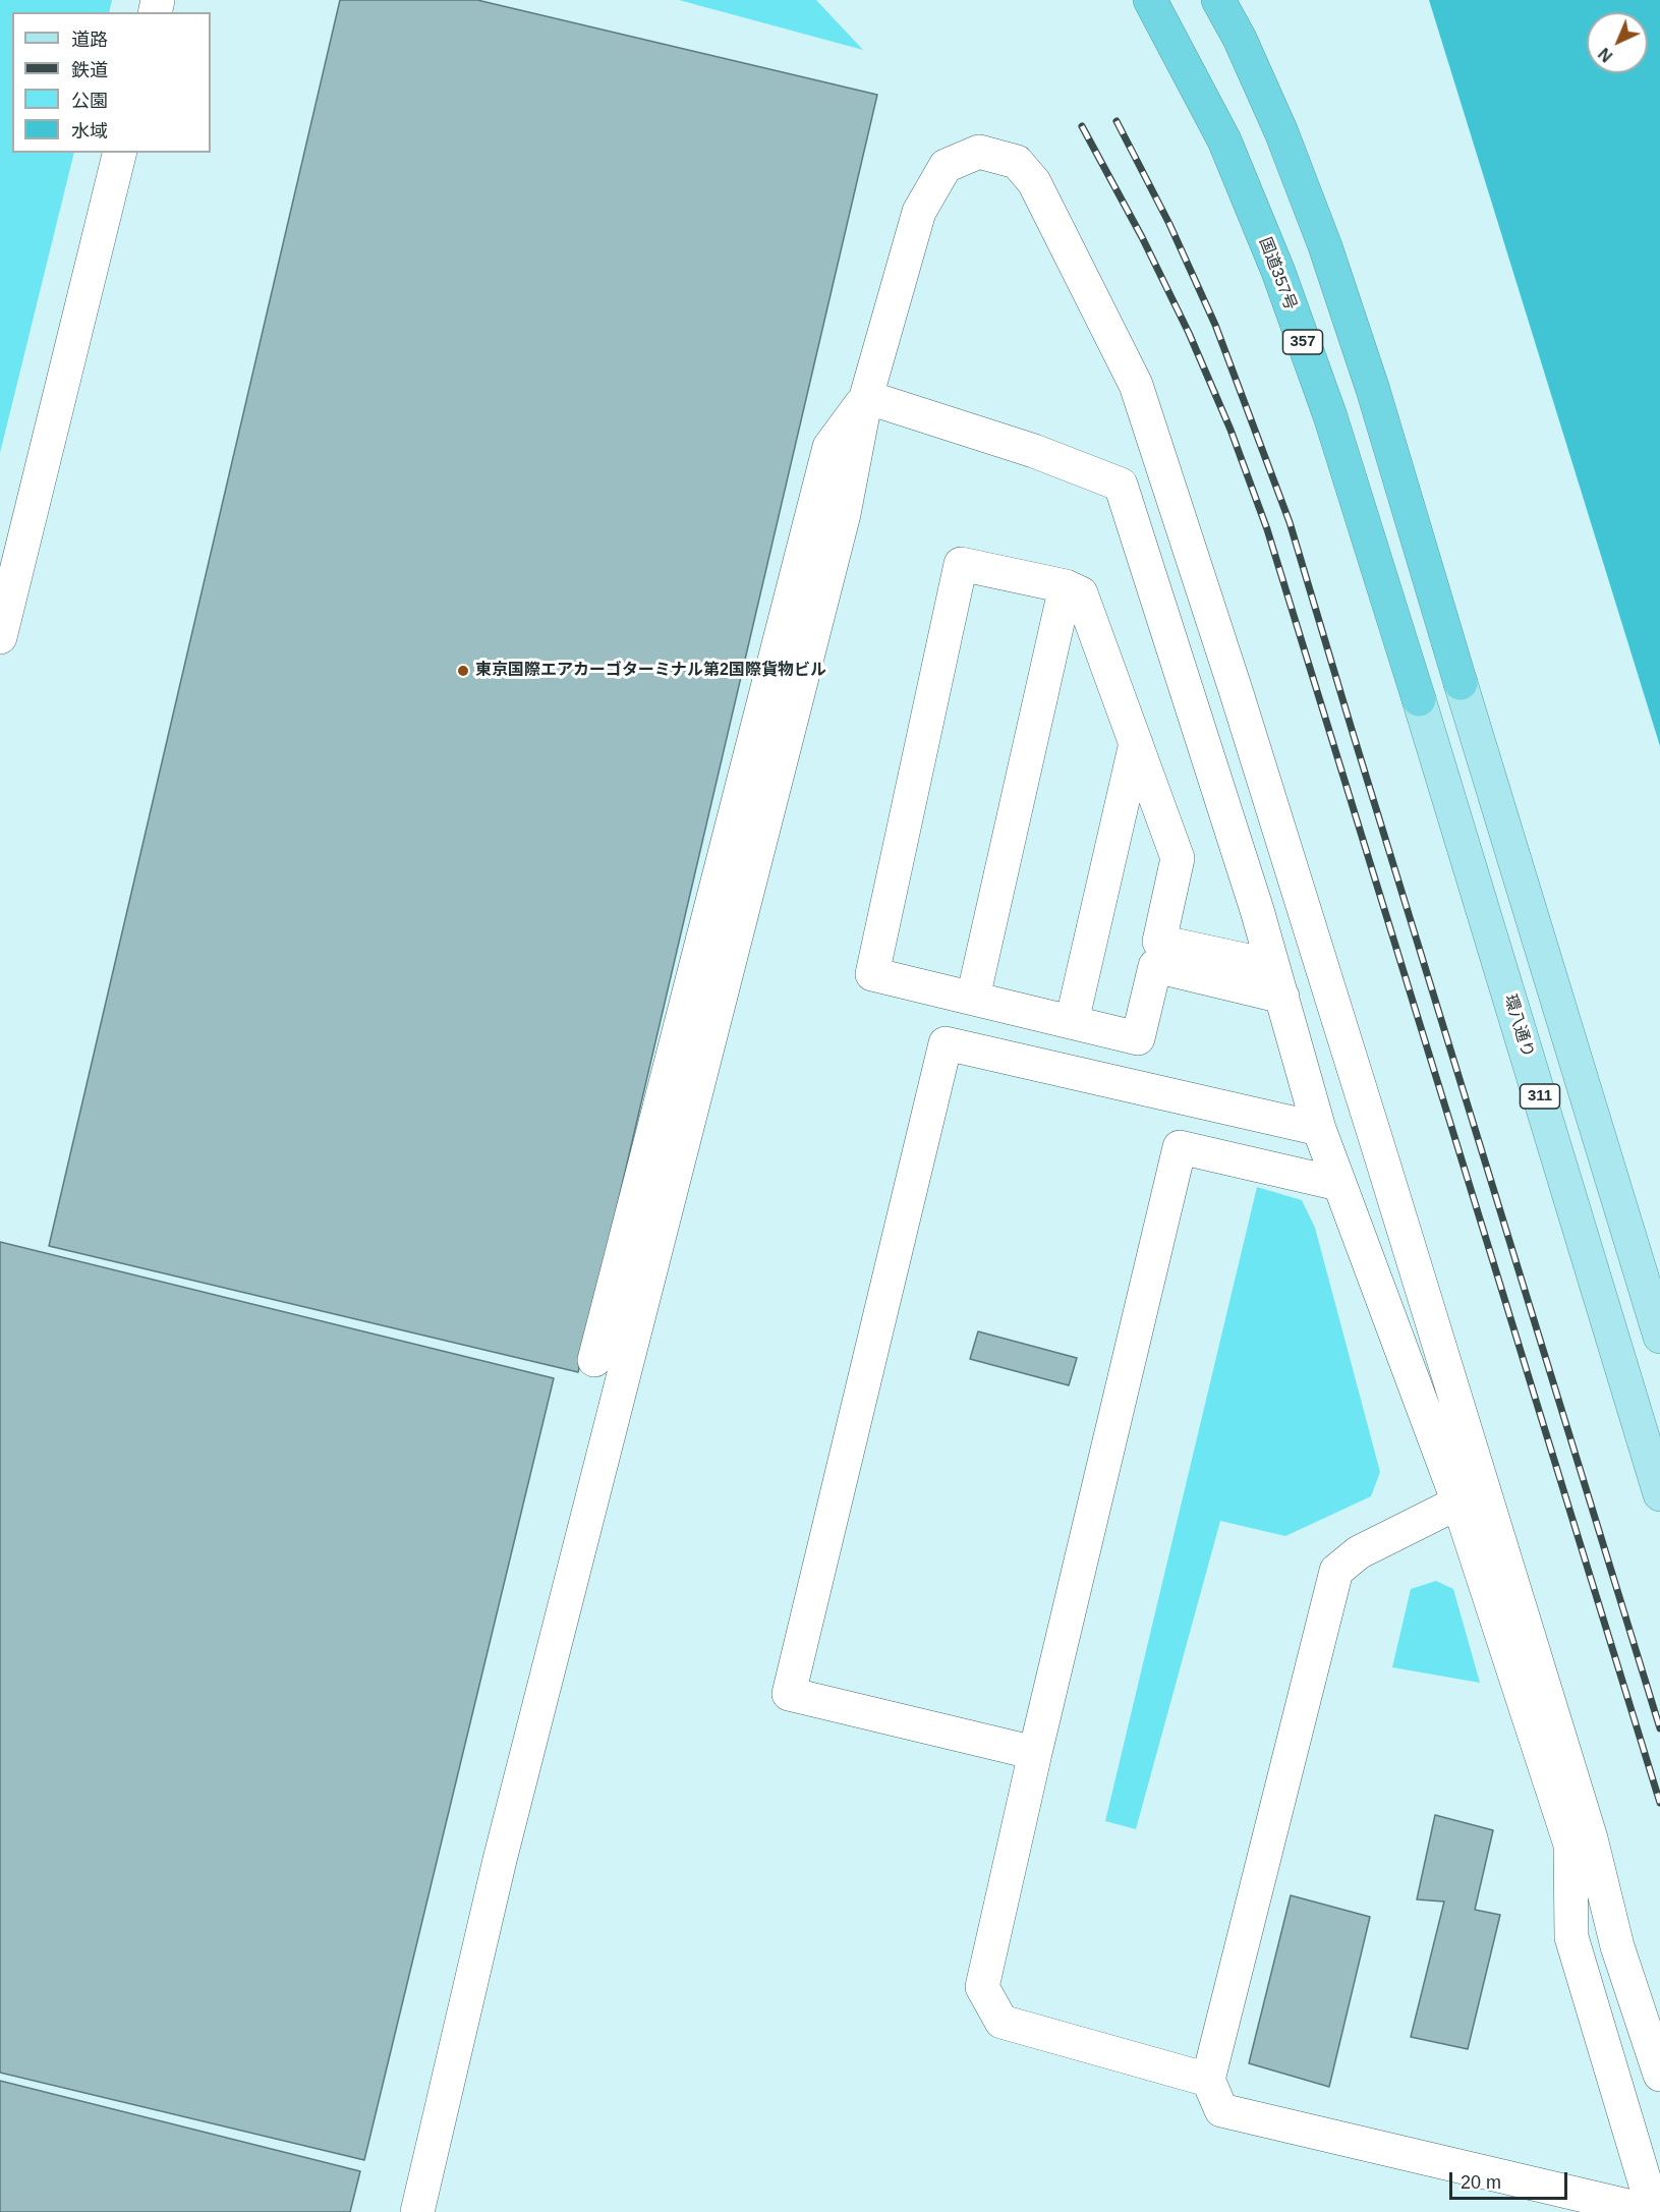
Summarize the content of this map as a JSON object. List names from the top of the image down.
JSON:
{
  "streets": {
    "highway": ["国道357号", "357"],
    "main road": ["環八通り", "311"]
  },
  "crossings": [
    ["国道357号", "環八通り"]
  ],
  "places": ["東京国際エアカーゴターミナル第2国際貨物ビル"],
  "legend": [
    "道路",
    "鉄道",
    "公園",
    "水域"
  ],
  "scale_bar": "20 m",
  "north": "bottom left"
}
